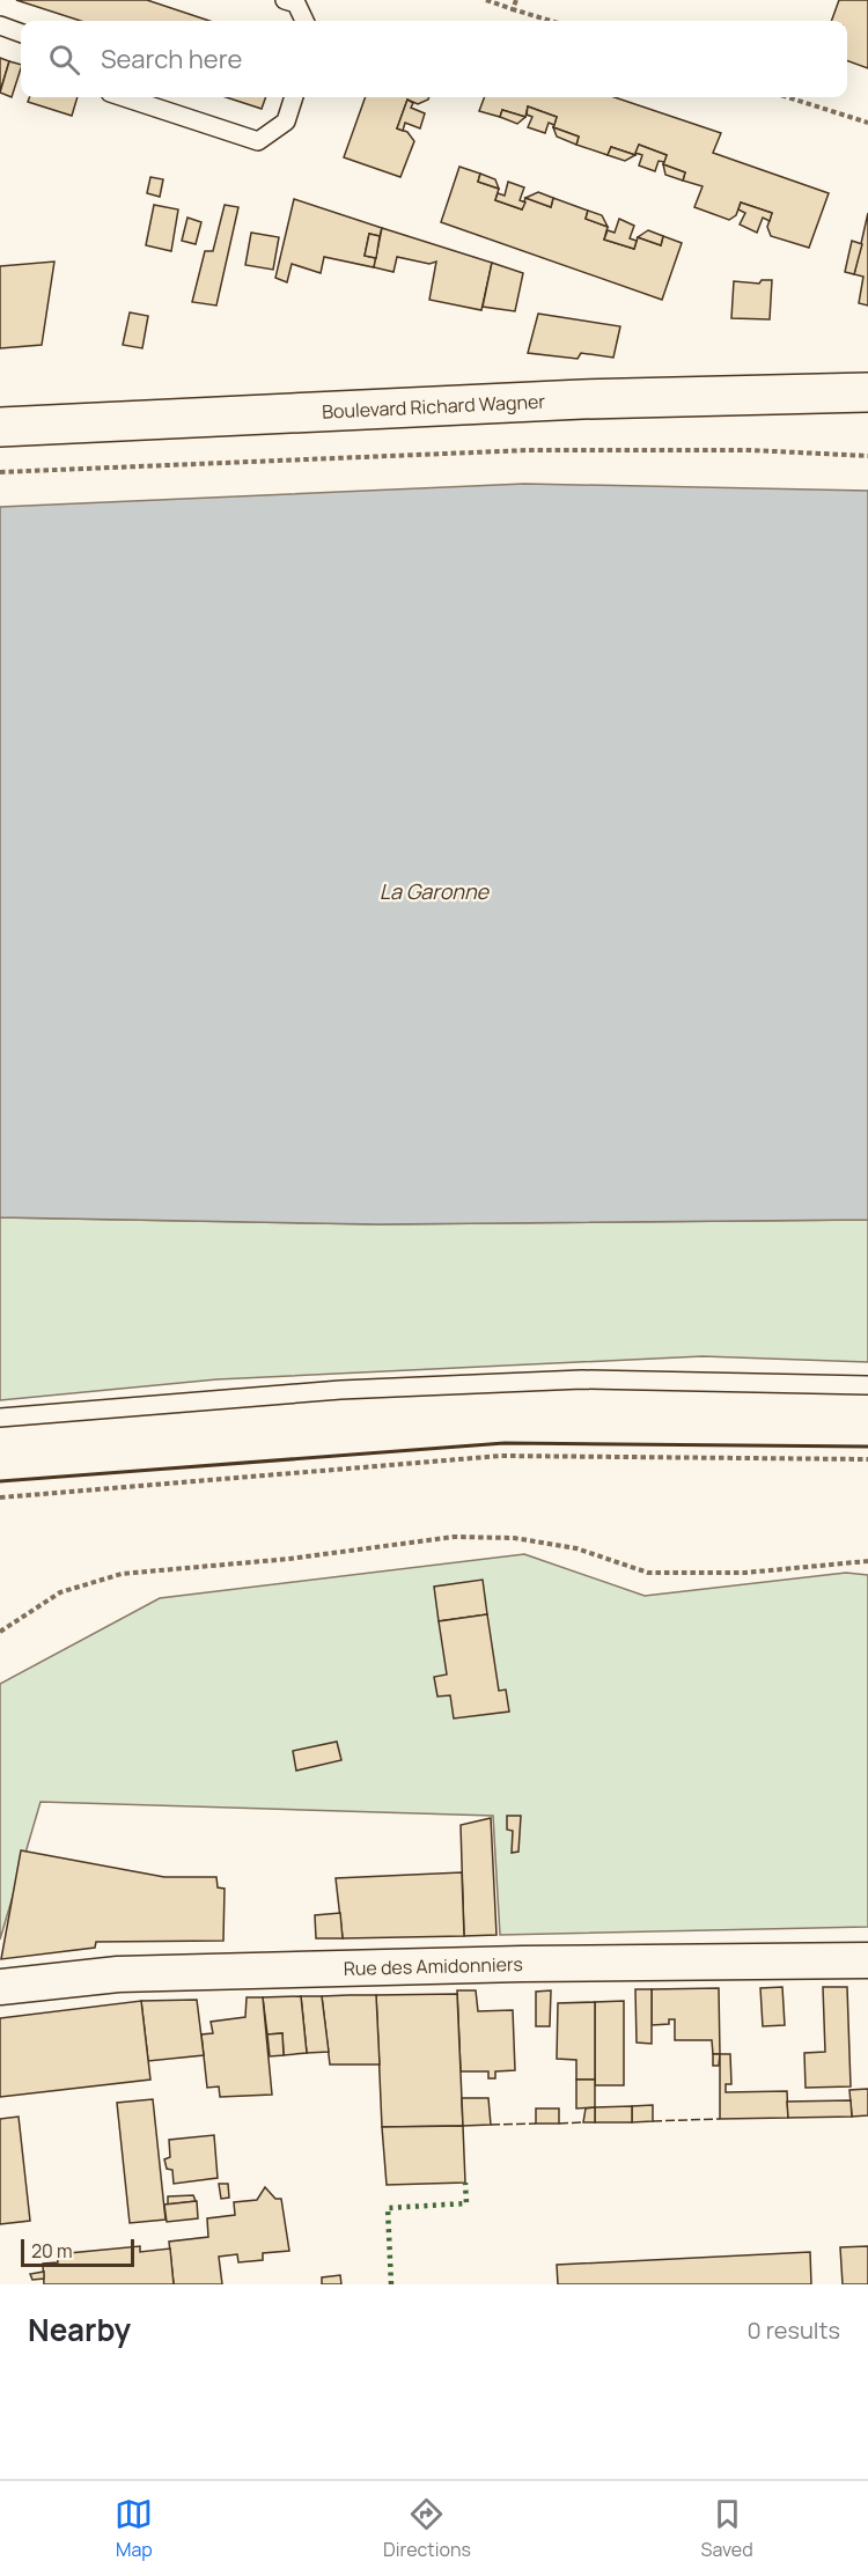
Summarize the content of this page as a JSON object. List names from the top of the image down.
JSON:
{
  "streets": {
    "street": ["Boulevard Richard Wagner", "Rue des Amidonniers"]
  },
  "water": ["La Garonne"],
  "scale_bar": "20 m",
  "page": {
    "search": "Search here",
    "scale": "20 m",
    "heading": ["Nearby", "0 results"],
    "nav": ["Map", "Directions", "Saved"]
  }
}
